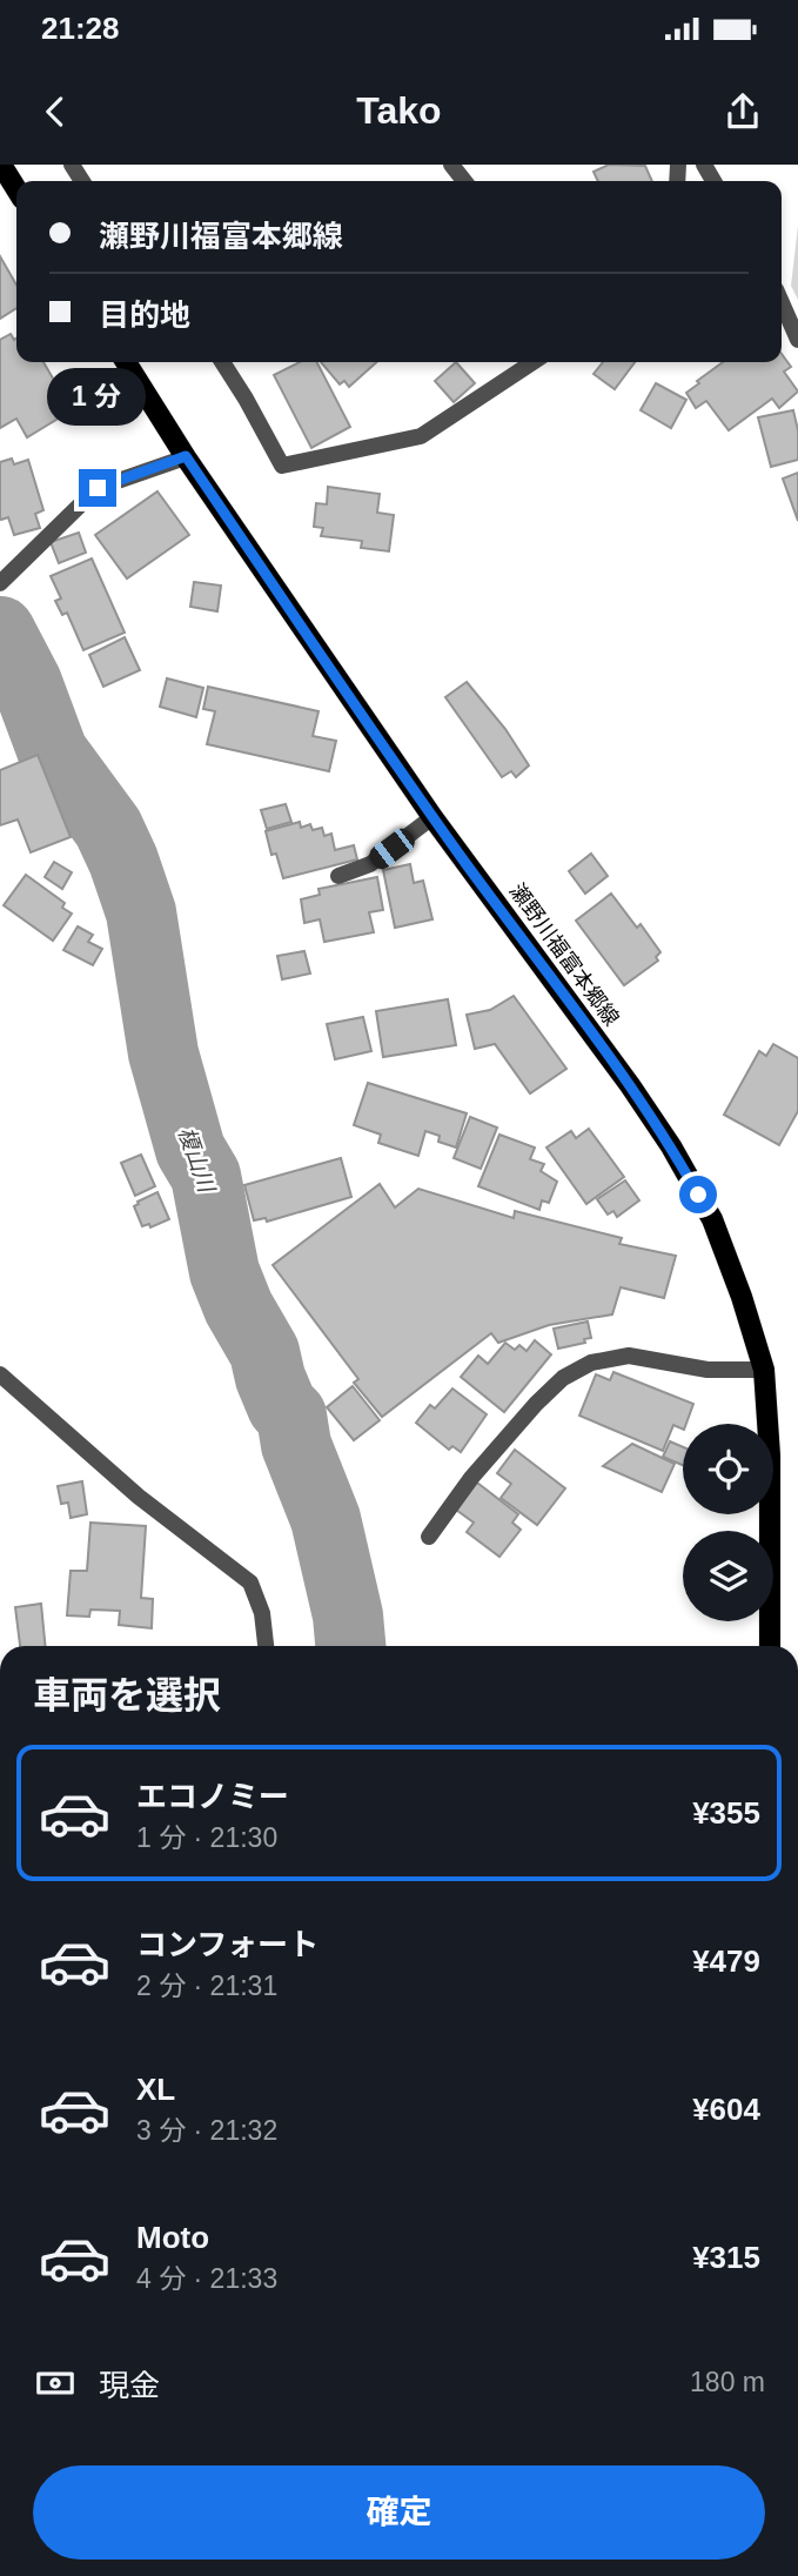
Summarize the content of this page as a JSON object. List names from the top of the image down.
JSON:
{
  "streets": {
    "main road": ["瀬野川福富本郷線"]
  },
  "water": ["榎山川"],
  "page": {
    "status": "21:28",
    "header": "Tako",
    "banner": ["瀬野川福富本郷線", "目的地"],
    "bubble": "1 分",
    "heading": "車両を選択",
    "list": [
      {
        "name": "エコノミー",
        "note": "1 分 · 21:30",
        "value": "¥355"
      },
      {
        "name": "コンフォート",
        "note": "2 分 · 21:31",
        "value": "¥479"
      },
      {
        "name": "XL",
        "note": "3 分 · 21:32",
        "value": "¥604"
      },
      {
        "name": "Moto",
        "note": "4 分 · 21:33",
        "value": "¥315"
      }
    ],
    "pay": ["現金", "180 m"],
    "buttons": "確定"
  }
}
